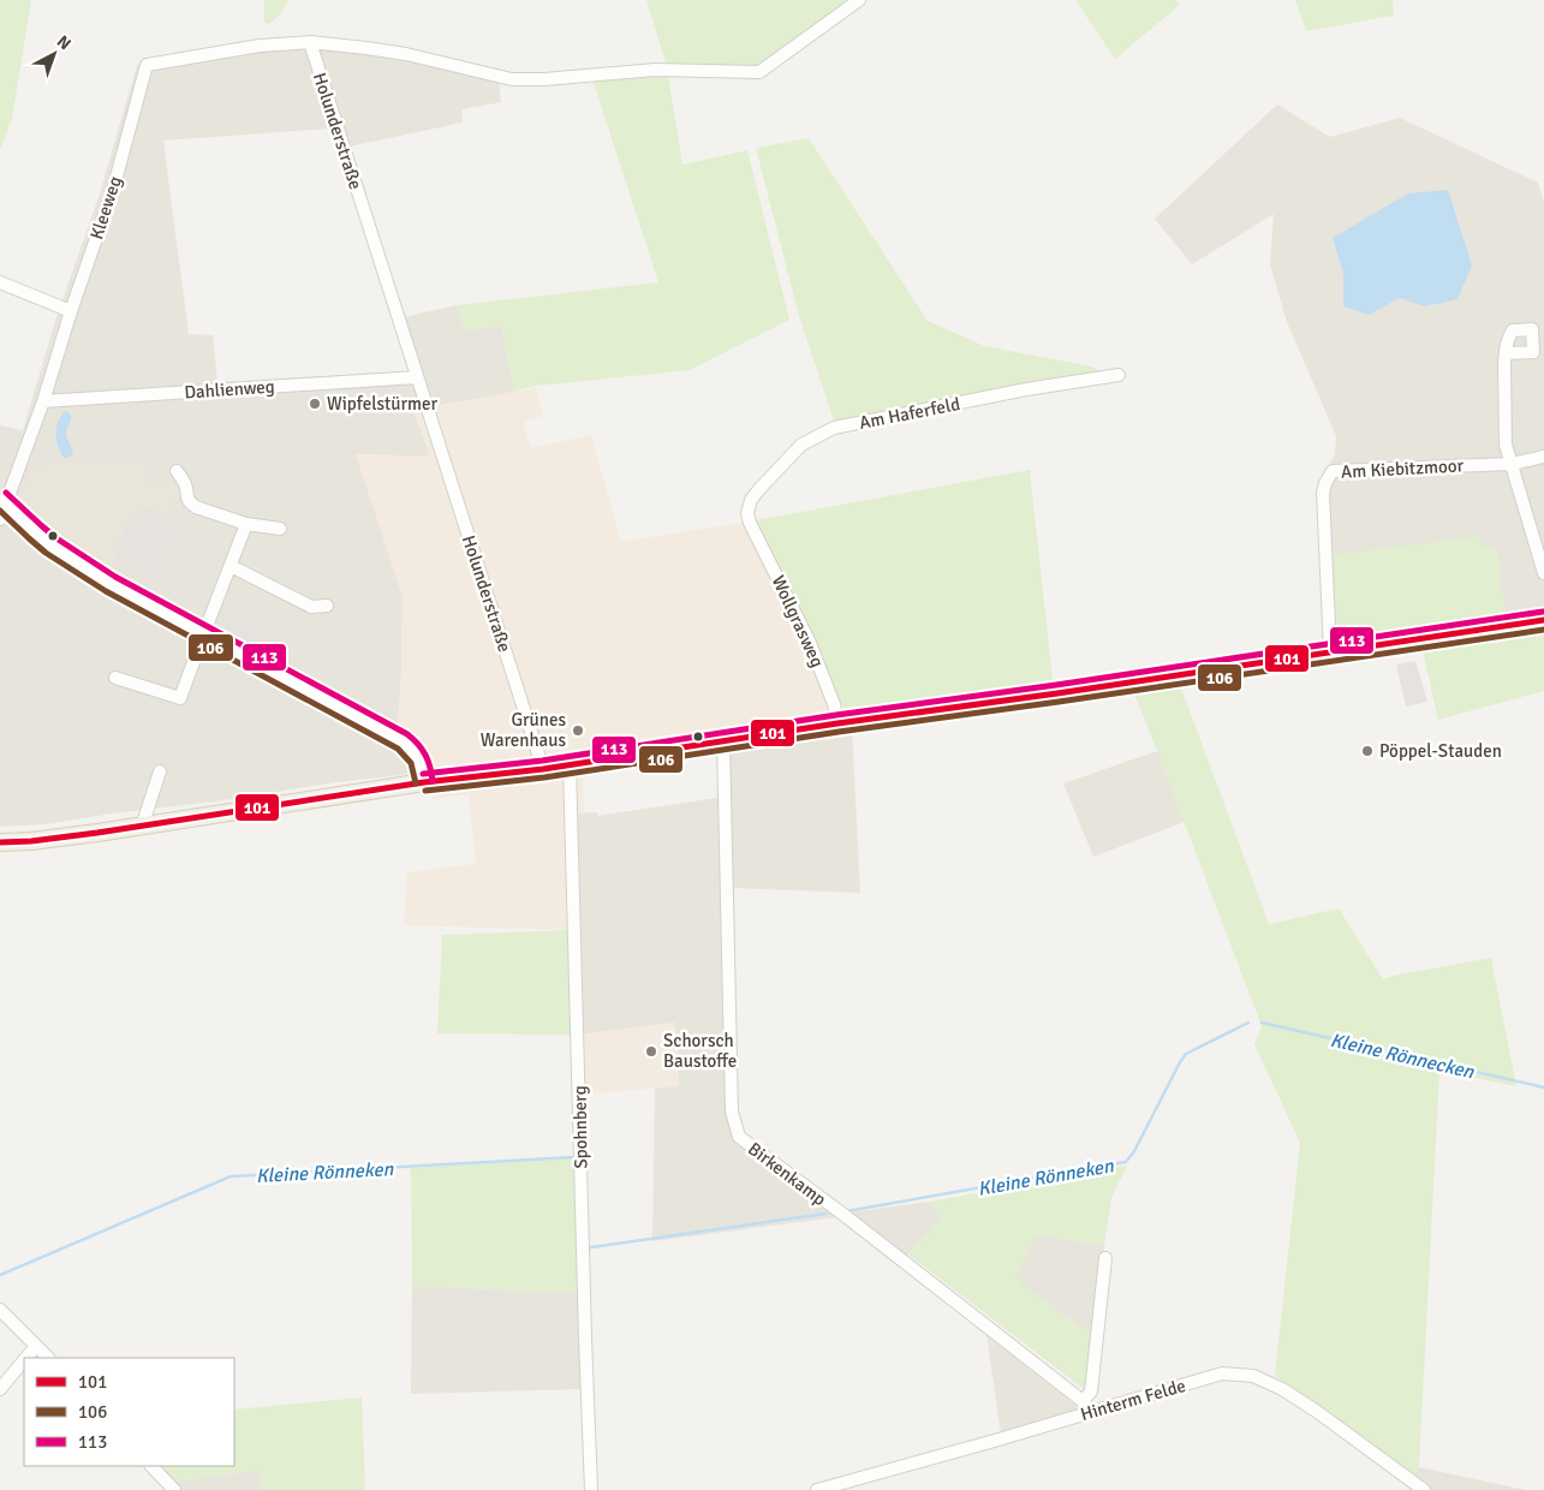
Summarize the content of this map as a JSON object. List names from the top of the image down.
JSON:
{
  "streets": {
    "street": [
      "Holunderstraße",
      "Kleeweg",
      "Dahlienweg",
      "Am Haferfeld",
      "Am Kiebitzmoor",
      "Wollgrasweg",
      "Spohnberg",
      "Birkenkamp",
      "Hinterm Felde"
    ]
  },
  "crossings": [
    ["Holunderstraße", "Kleeweg"],
    ["Holunderstraße", "Dahlienweg"],
    ["Kleeweg", "Dahlienweg"],
    ["Am Haferfeld", "Wollgrasweg"],
    ["Birkenkamp", "Hinterm Felde"]
  ],
  "water": ["Kleine Rönnecken", "Kleine Rönneken"],
  "places": [
    "Wipfelstürmer",
    "Grünes Warenhaus",
    "Pöppel-Stauden",
    "Schorsch Baustoffe"
  ],
  "lines": ["transit line 113", "transit line 106", "transit line 101"],
  "legend": ["101", "106", "113"],
  "north": "top right"
}
